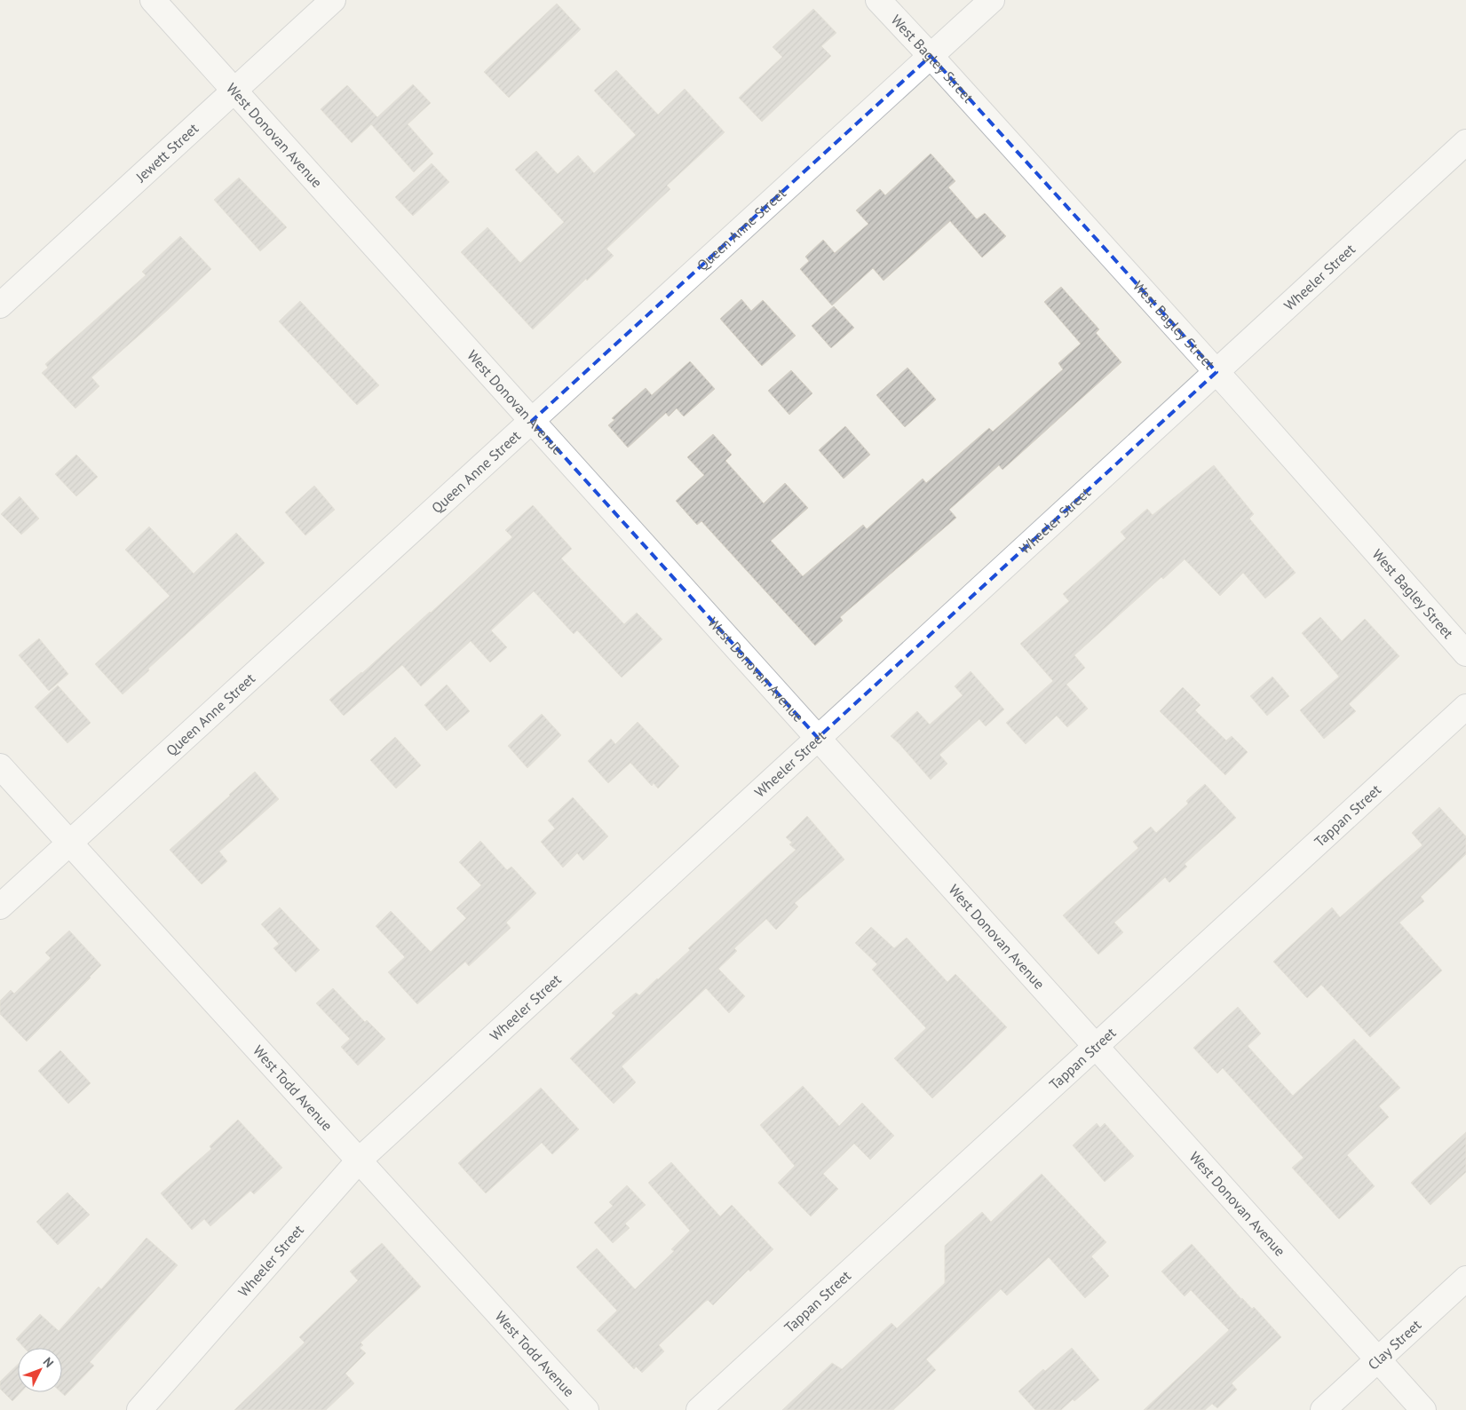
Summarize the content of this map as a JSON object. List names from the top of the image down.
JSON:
{
  "streets": {
    "street": [
      "West Bagley Street",
      "West Donovan Avenue",
      "Jewett Street",
      "Queen Anne Street",
      "Wheeler Street",
      "Tappan Street",
      "West Todd Avenue",
      "Clay Street"
    ]
  },
  "crossings": [
    ["West Bagley Street", "Queen Anne Street"],
    ["West Bagley Street", "Wheeler Street"],
    ["West Donovan Avenue", "Jewett Street"],
    ["West Donovan Avenue", "Queen Anne Street"],
    ["West Donovan Avenue", "Wheeler Street"],
    ["West Donovan Avenue", "Tappan Street"],
    ["West Donovan Avenue", "Clay Street"],
    ["Queen Anne Street", "West Todd Avenue"],
    ["Wheeler Street", "West Todd Avenue"]
  ],
  "north": "top right"
}
